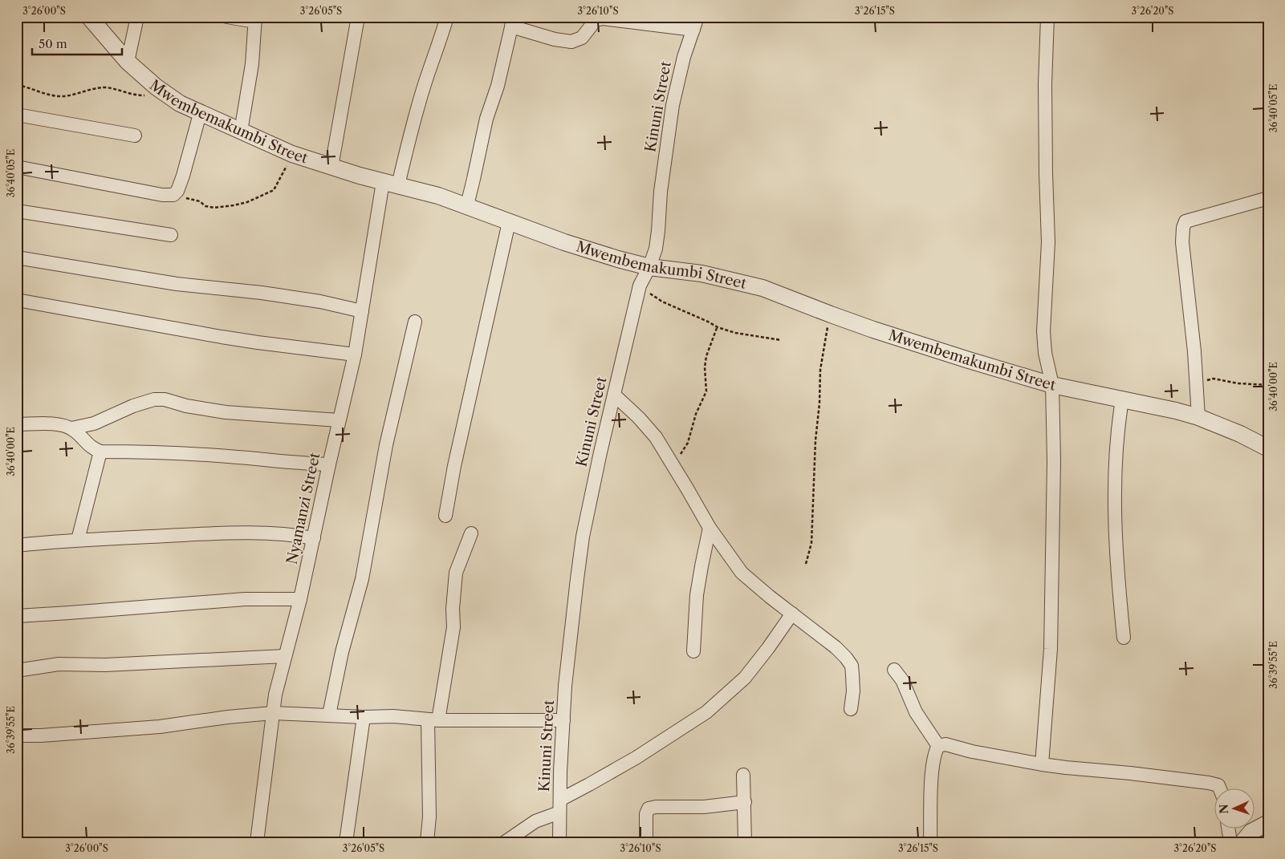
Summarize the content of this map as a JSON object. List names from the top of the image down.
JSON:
{
  "streets": {
    "street": ["Kinuni Street", "Mwembemakumbi Street", "Nyamanzi Street"]
  },
  "crossings": [
    ["Kinuni Street", "Mwembemakumbi Street"],
    ["Mwembemakumbi Street", "Nyamanzi Street"]
  ],
  "scale_bar": "50 m",
  "north": "left",
  "coordinates": [
    "3°26'00\"S",
    "3°26'05\"S",
    "3°26'10\"S",
    "3°26'15\"S",
    "3°26'20\"S",
    "36°40'05\"E",
    "36°40'00\"E",
    "36°39'55\"E"
  ]
}
